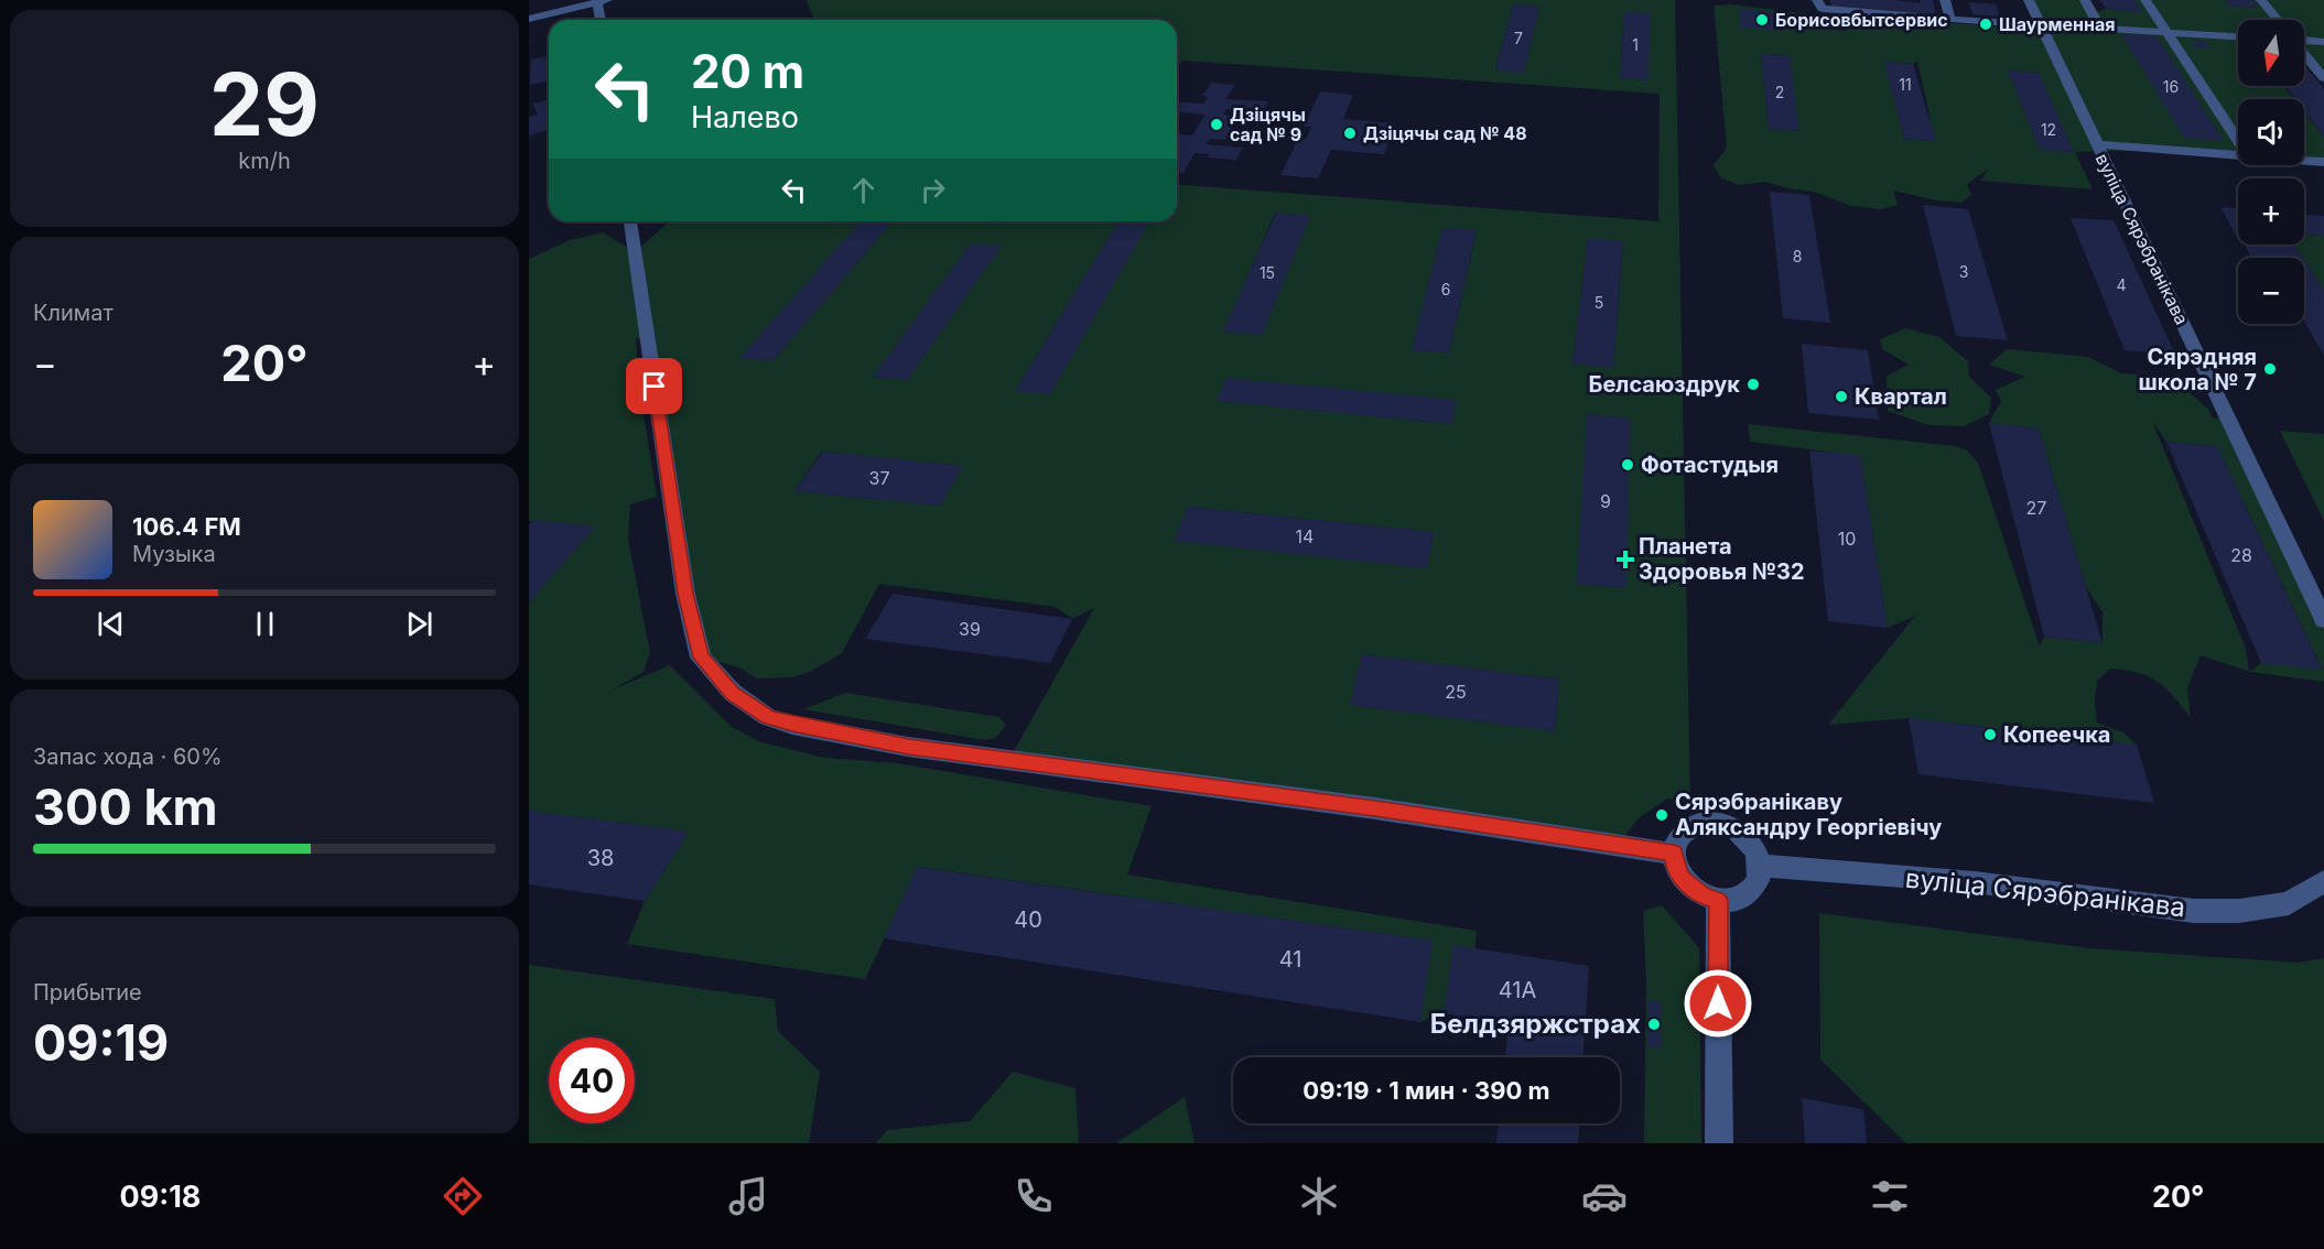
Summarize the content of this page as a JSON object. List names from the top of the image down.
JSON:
{
  "streets": {
    "street": ["вуліца Сярэбранікава"]
  },
  "places": {
    "other": [
      "Борисовбытсервис",
      "Шаурменная",
      "Дзіцячы сад № 9",
      "Дзіцячы сад № 48",
      "Сярэдняя школа № 7",
      "Белсаюздрук",
      "Квартал",
      "Фотастудыя",
      "Копеечка",
      "Сярэбранікаву Аляксандру Георгіевічу",
      "Белдзяржстрах"
    ],
    "health": ["Планета Здоровья №32"]
  },
  "house_numbers": [
    "7",
    "1",
    "11",
    "16",
    "2",
    "12",
    "8",
    "3",
    "15",
    "4",
    "6",
    "5",
    "37",
    "9",
    "27",
    "14",
    "10",
    "28",
    "39",
    "25",
    "38",
    "40",
    "41",
    "41А"
  ],
  "north": "bottom",
  "page": {
    "tile": [
      ["29", "km/h"],
      "Климат",
      ["Запас хода · 60%", "300 km"],
      ["Прибытие", "09:19"]
    ],
    "map_buttons": ["+", "−"],
    "turn": ["20 m", "Налево"],
    "heat": ["−", "20°", "+"],
    "song": ["106.4 FM", "Музыка"],
    "limit": "40",
    "trip": "09:19 · 1 мин · 390 m",
    "tabs": ["09:18", "20°"]
  }
}
